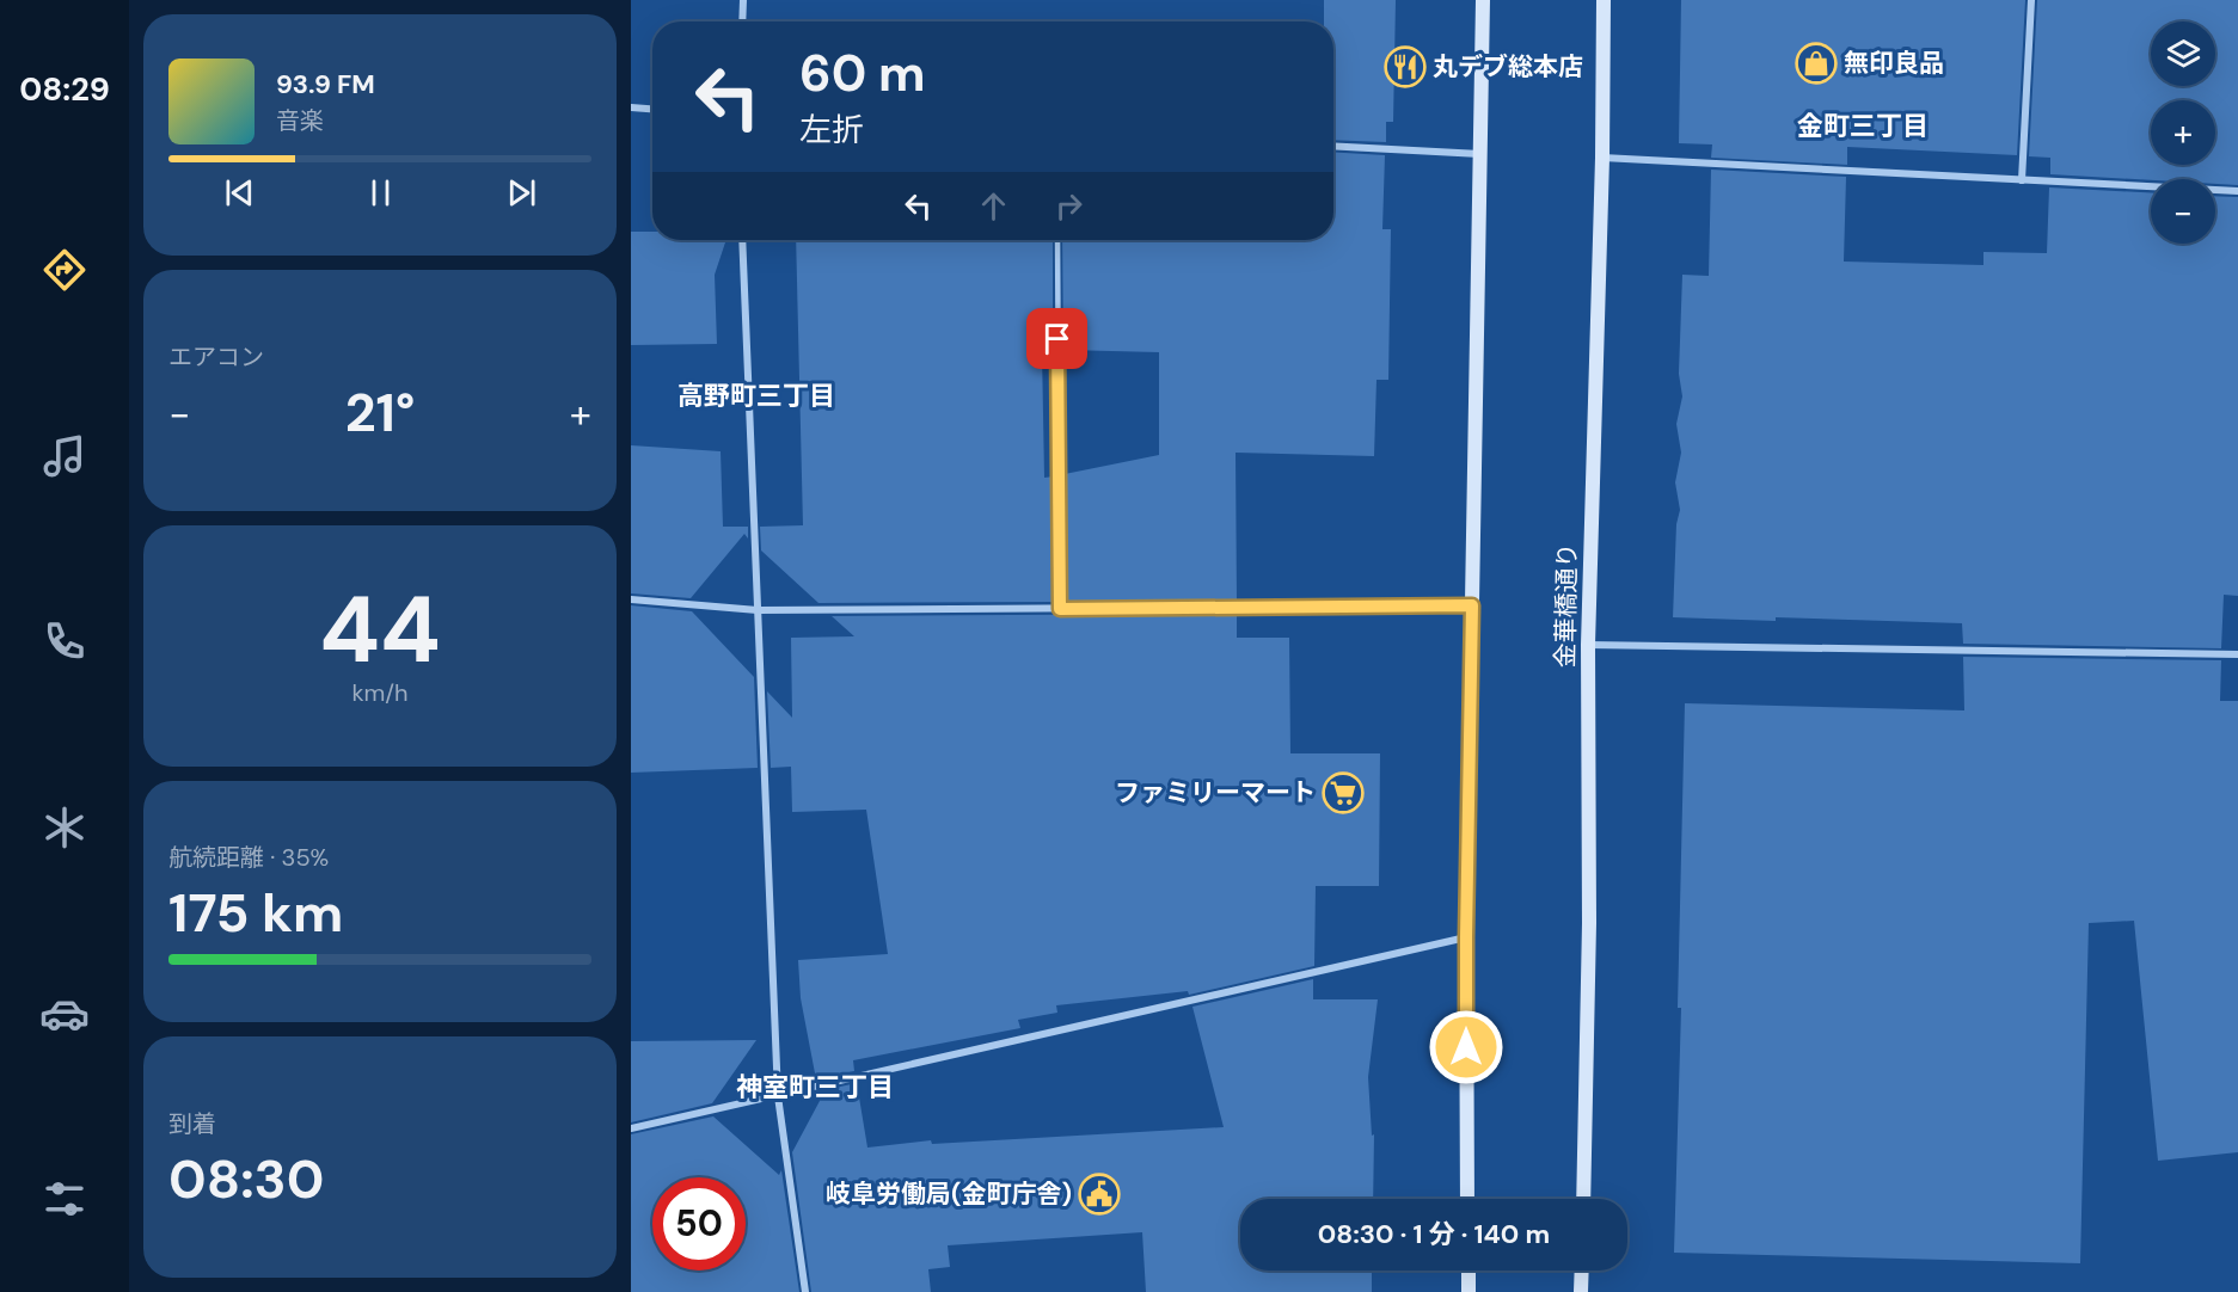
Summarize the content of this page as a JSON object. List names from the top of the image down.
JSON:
{
  "streets": {
    "main road": ["金華橋通り"]
  },
  "districts": ["金町三丁目", "高野町三丁目", "神室町三丁目"],
  "places": {
    "shop": ["無印良品"],
    "restaurant": ["丸デブ総本店"],
    "supermarket": ["ファミリーマート"],
    "public building": ["岐阜労働局(金町庁舎)"]
  },
  "page": {
    "tabs": "08:29",
    "map_buttons": ["+", "−"],
    "turn": ["60 m", "左折"],
    "song": ["93.9 FM", "音楽"],
    "tile": [
      "エアコン",
      ["44", "km/h"],
      ["航続距離 · 35%", "175 km"],
      ["到着", "08:30"]
    ],
    "heat": ["−", "21°", "+"],
    "limit": "50",
    "trip": "08:30 · 1 分 · 140 m"
  }
}
